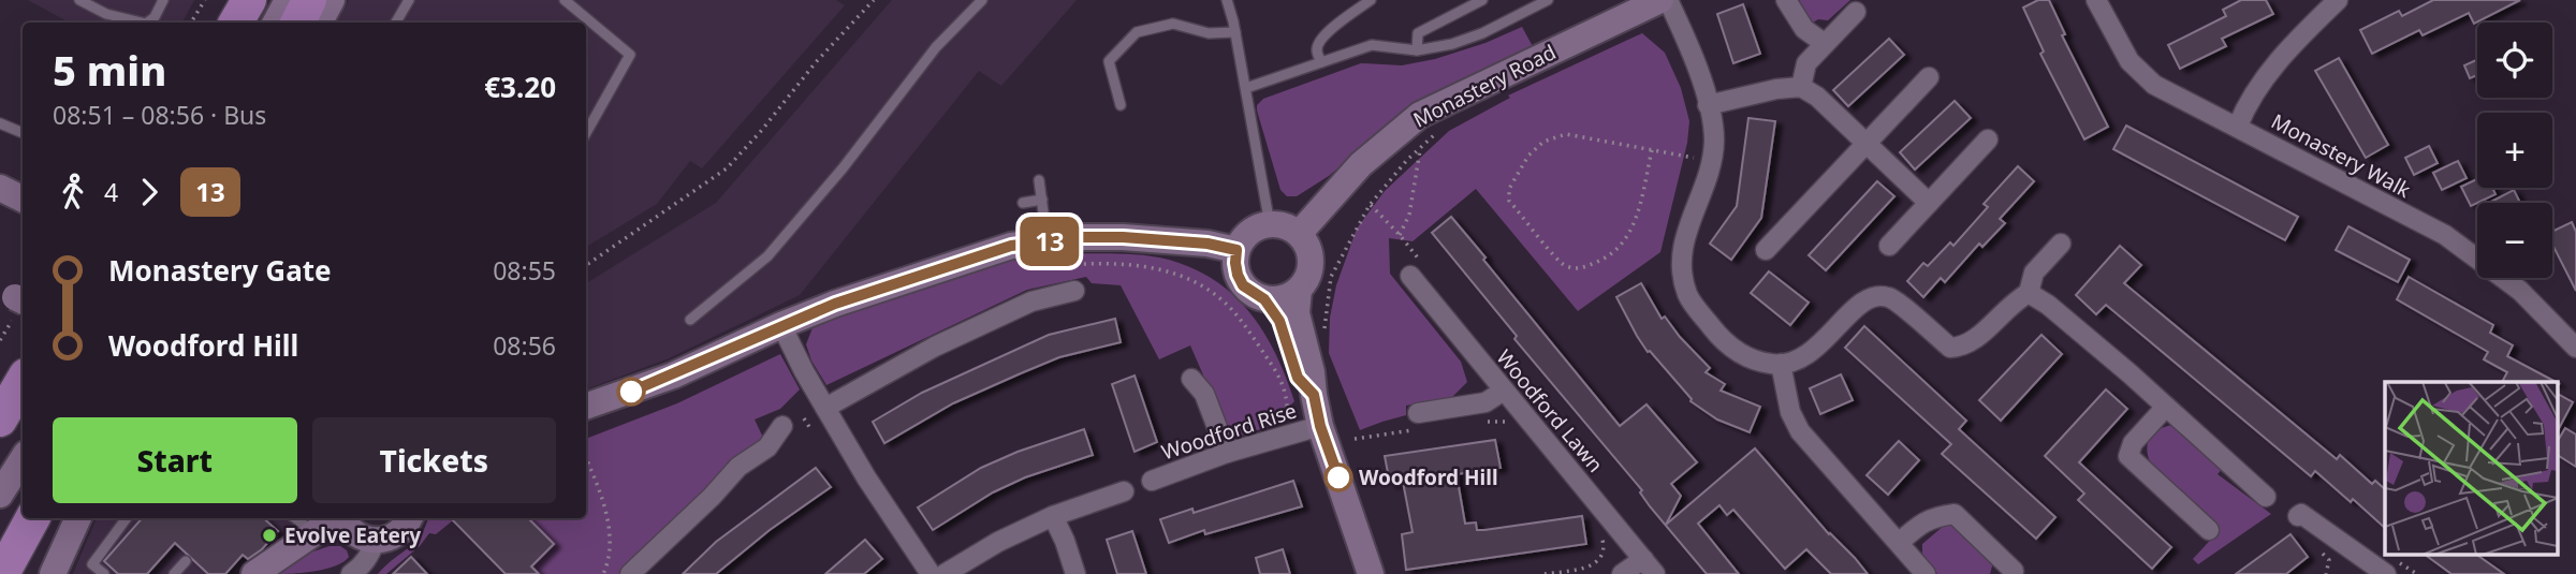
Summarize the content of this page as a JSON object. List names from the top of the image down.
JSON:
{
  "streets": {
    "street": [
      "Monastery Road",
      "Monastery Walk",
      "Woodford Lawn",
      "Woodford Rise"
    ]
  },
  "places": ["Woodford Hill", "Evolve Eatery"],
  "lines": ["bus line 13"],
  "page": {
    "on_map": "13",
    "map_buttons": ["+", "−"],
    "heading": ["5 min", "08:51 – 08:56 · Bus", "€3.20"],
    "legs": ["4", "13"],
    "list": [
      {
        "name": "Monastery Gate",
        "value": "08:55"
      },
      {
        "name": "Woodford Hill",
        "value": "08:56"
      }
    ],
    "buttons": ["Start", "Tickets"]
  }
}
